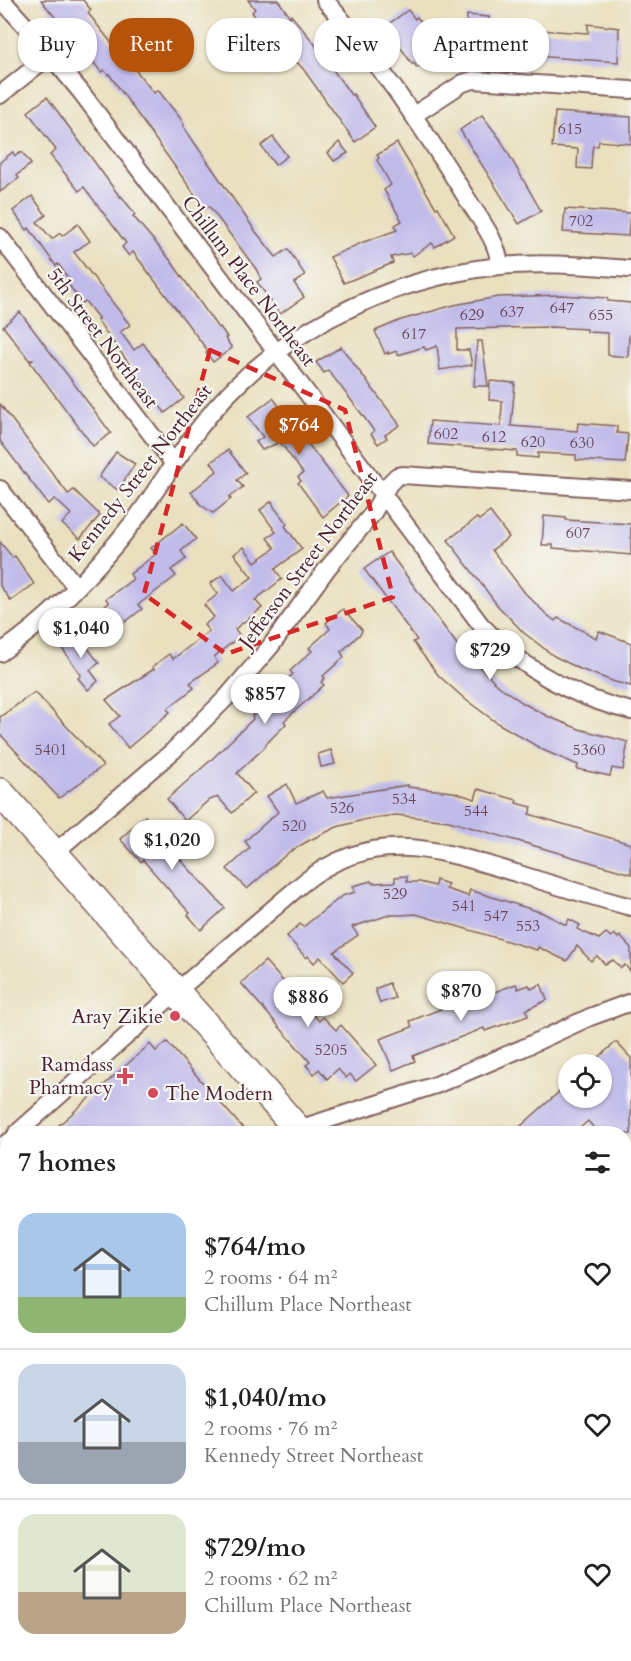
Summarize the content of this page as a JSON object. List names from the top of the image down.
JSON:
{
  "streets": {
    "street": [
      "Chillum Place Northeast",
      "5th Street Northeast",
      "Kennedy Street Northeast",
      "Jefferson Street Northeast"
    ]
  },
  "crossings": [
    ["Chillum Place Northeast", "Kennedy Street Northeast"],
    ["Chillum Place Northeast", "Jefferson Street Northeast"],
    ["5th Street Northeast", "Kennedy Street Northeast"]
  ],
  "places": {
    "other": ["Aray Zikie", "The Modern"],
    "health": ["Ramdass Pharmacy"]
  },
  "house_numbers": [
    "615",
    "702",
    "647",
    "637",
    "629",
    "655",
    "617",
    "602",
    "612",
    "620",
    "630",
    "607",
    "5401",
    "5360",
    "534",
    "526",
    "544",
    "520",
    "529",
    "541",
    "547",
    "553",
    "5205"
  ],
  "page": {
    "chip": [
      "Buy",
      "Rent",
      "Filters",
      "New",
      "Apartment"
    ],
    "price": [
      "$764",
      "$1,040",
      "$729",
      "$857",
      "$1,020",
      "$870",
      "$886"
    ],
    "heading": "7 homes",
    "list": [
      {
        "name": "$764/mo",
        "note": "2 rooms · 64 m² · Chillum Place Northeast"
      },
      {
        "name": "$1,040/mo",
        "note": "2 rooms · 76 m² · Kennedy Street Northeast"
      },
      {
        "name": "$729/mo",
        "note": "2 rooms · 62 m² · Chillum Place Northeast"
      }
    ]
  }
}
